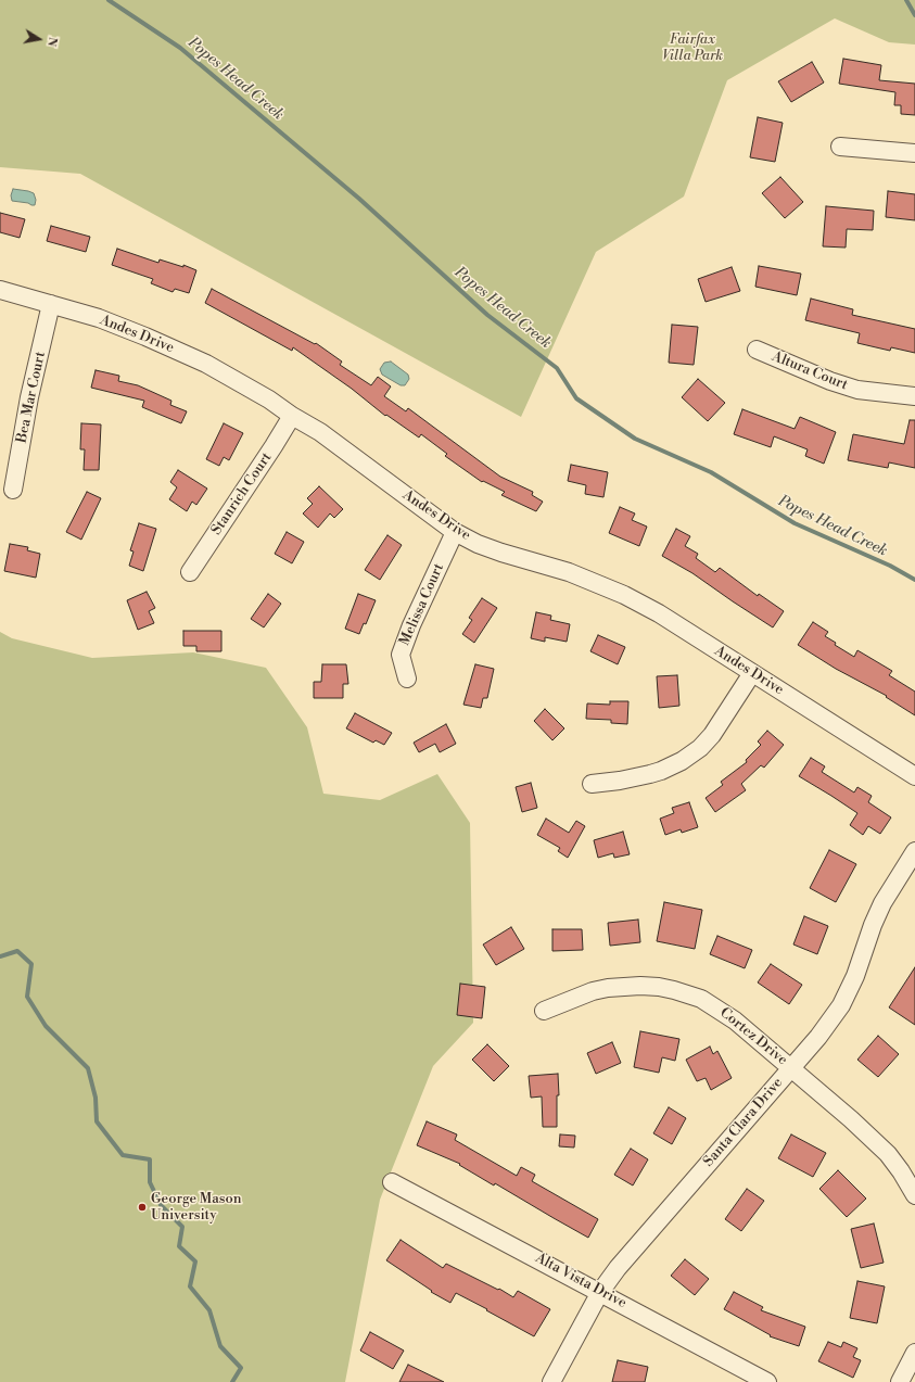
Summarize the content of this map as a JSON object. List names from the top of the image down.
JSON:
{
  "streets": {
    "street": [
      "Andes Drive",
      "Altura Court",
      "Bea Mar Court",
      "Stanrich Court",
      "Melissa Court",
      "Cortez Drive",
      "Santa Clara Drive",
      "Alta Vista Drive"
    ]
  },
  "crossings": [
    ["Andes Drive", "Bea Mar Court"],
    ["Andes Drive", "Stanrich Court"],
    ["Andes Drive", "Melissa Court"],
    ["Cortez Drive", "Santa Clara Drive"],
    ["Santa Clara Drive", "Alta Vista Drive"]
  ],
  "water": ["Popes Head Creek"],
  "parks": ["Fairfax Villa Park"],
  "places": ["George Mason University"],
  "north": "right"
}
